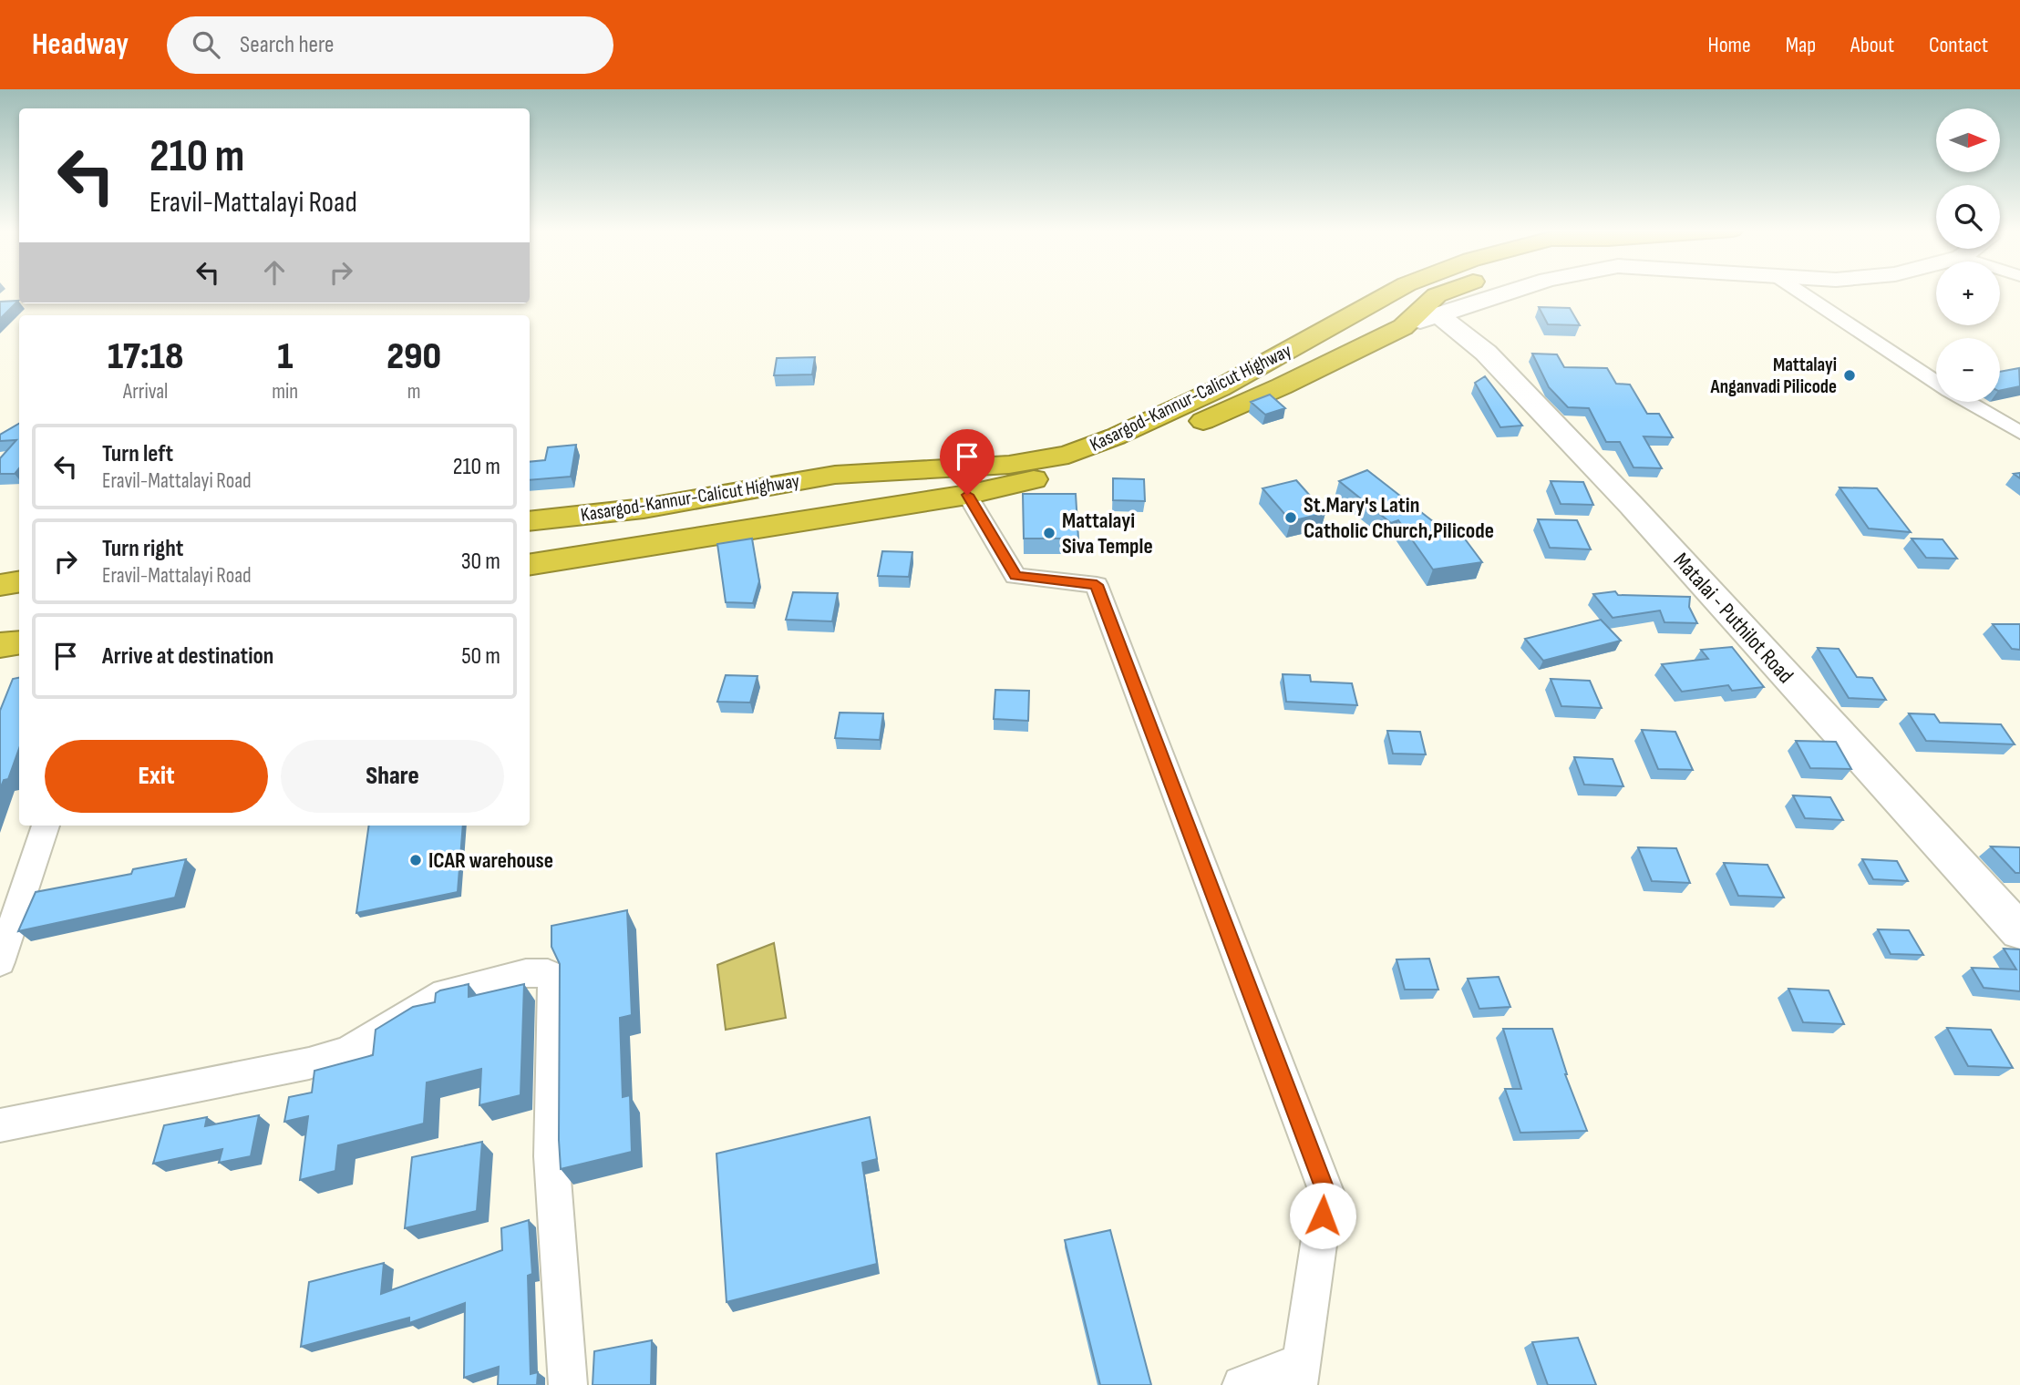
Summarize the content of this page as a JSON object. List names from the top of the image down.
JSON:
{
  "streets": {
    "highway": ["Kasargod-Kannur-Calicut Highway"],
    "main road": ["Matalai - Puthilot Road"]
  },
  "crossings": [
    ["Kasargod-Kannur-Calicut Highway", "Matalai - Puthilot Road"]
  ],
  "places": [
    "Mattalayi Anganvadi Pilicode",
    "St.Mary's Latin Catholic Church,Pilicode",
    "Mattalayi Siva Temple",
    "ICAR warehouse"
  ],
  "north": "right",
  "page": {
    "header": "Headway",
    "search": "Search here",
    "nav": [
      "Home",
      "Map",
      "About",
      "Contact"
    ],
    "map_buttons": ["+", "−"],
    "turn": ["210 m", "Eravil-Mattalayi Road"],
    "eta": [
      "17:18",
      "Arrival",
      "1",
      "min",
      "290",
      "m"
    ],
    "list": [
      {
        "name": "Turn left",
        "note": "Eravil-Mattalayi Road",
        "value": "210 m"
      },
      {
        "name": "Turn right",
        "note": "Eravil-Mattalayi Road",
        "value": "30 m"
      },
      {
        "name": "Arrive at destination",
        "value": "50 m"
      }
    ],
    "buttons": ["Exit", "Share"]
  }
}
